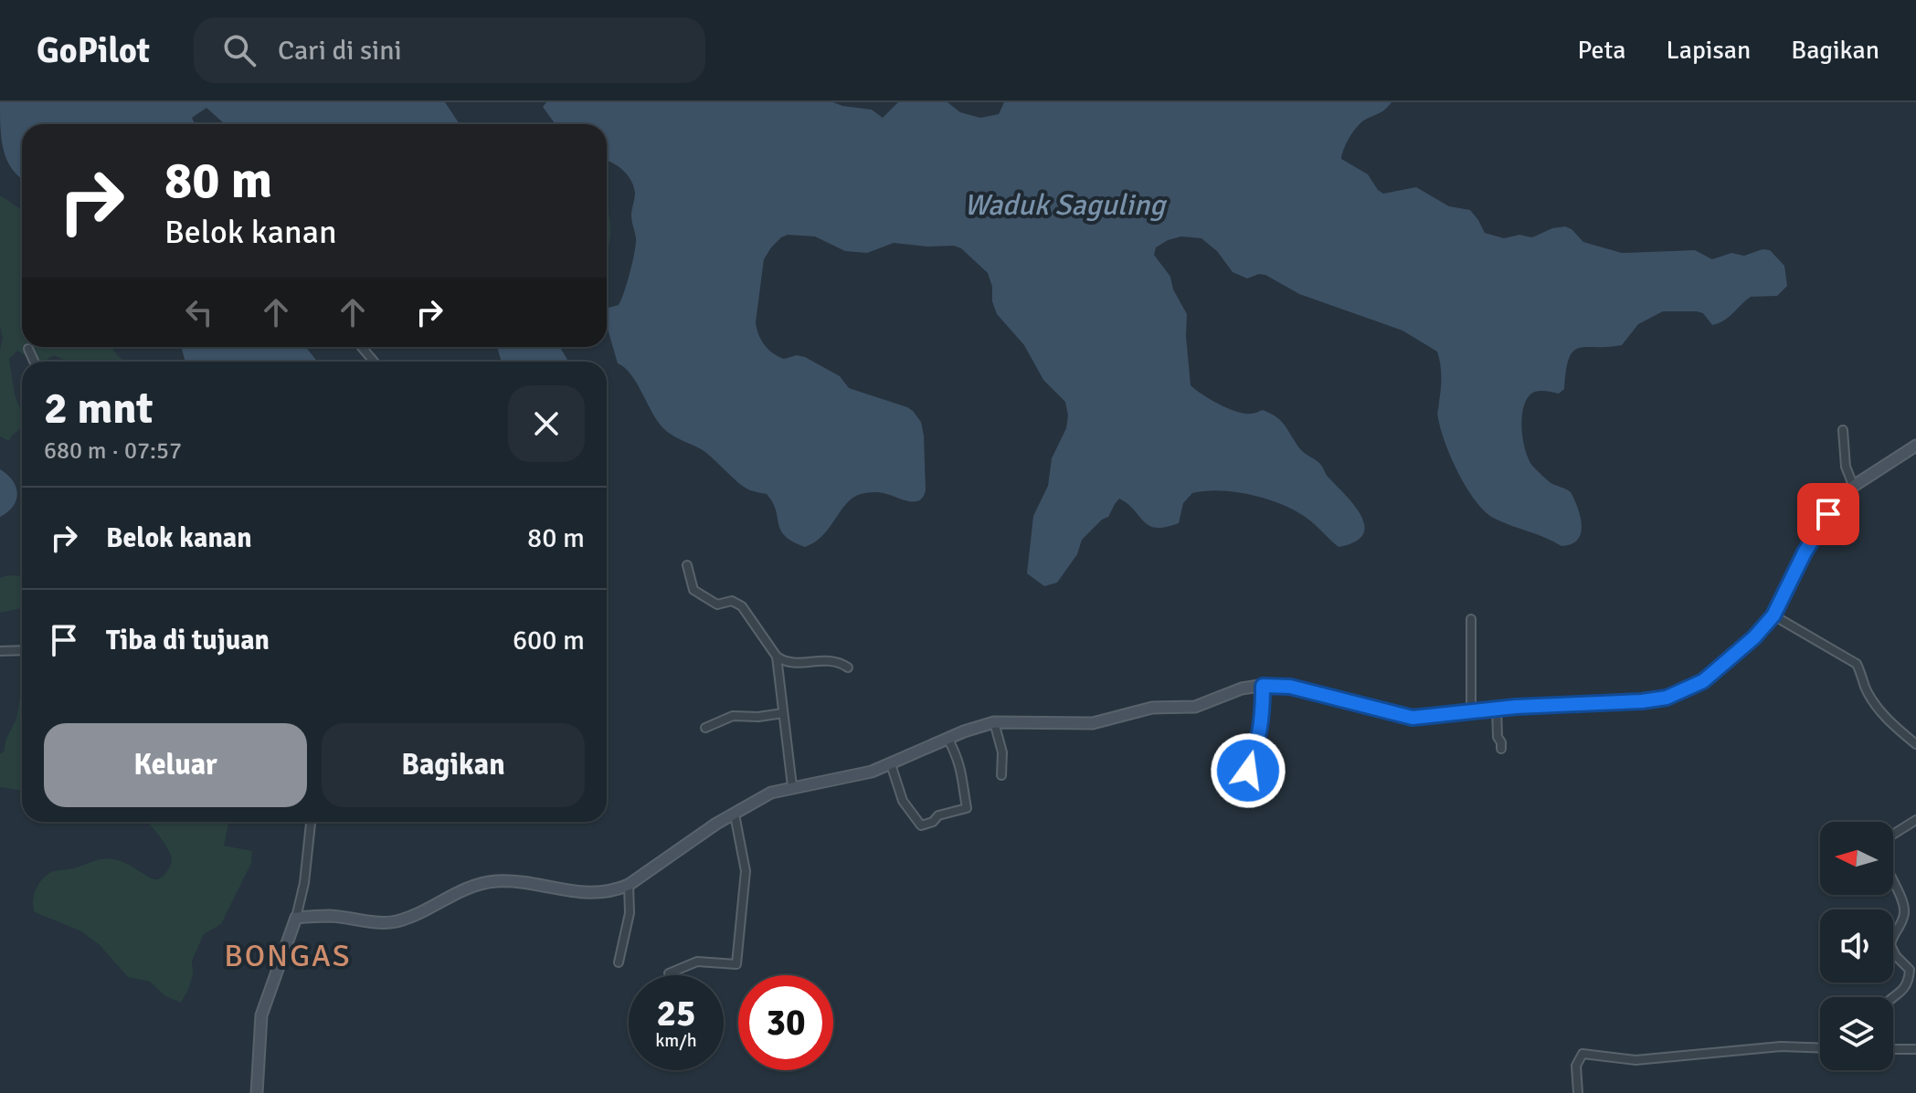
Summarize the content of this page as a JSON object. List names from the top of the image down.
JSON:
{
  "districts": ["BONGAS"],
  "water": ["Waduk Saguling"],
  "north": "left",
  "page": {
    "header": "GoPilot",
    "search": "Cari di sini",
    "nav": ["Peta", "Lapisan", "Bagikan"],
    "turn": ["80 m", "Belok kanan"],
    "heading": ["2 mnt", "680 m · 07:57"],
    "list": [
      {
        "name": "Belok kanan",
        "value": "80 m"
      },
      {
        "name": "Tiba di tujuan",
        "value": "600 m"
      }
    ],
    "buttons": ["Keluar", "Bagikan"],
    "speed": "25 km/h",
    "limit": "30"
  }
}
